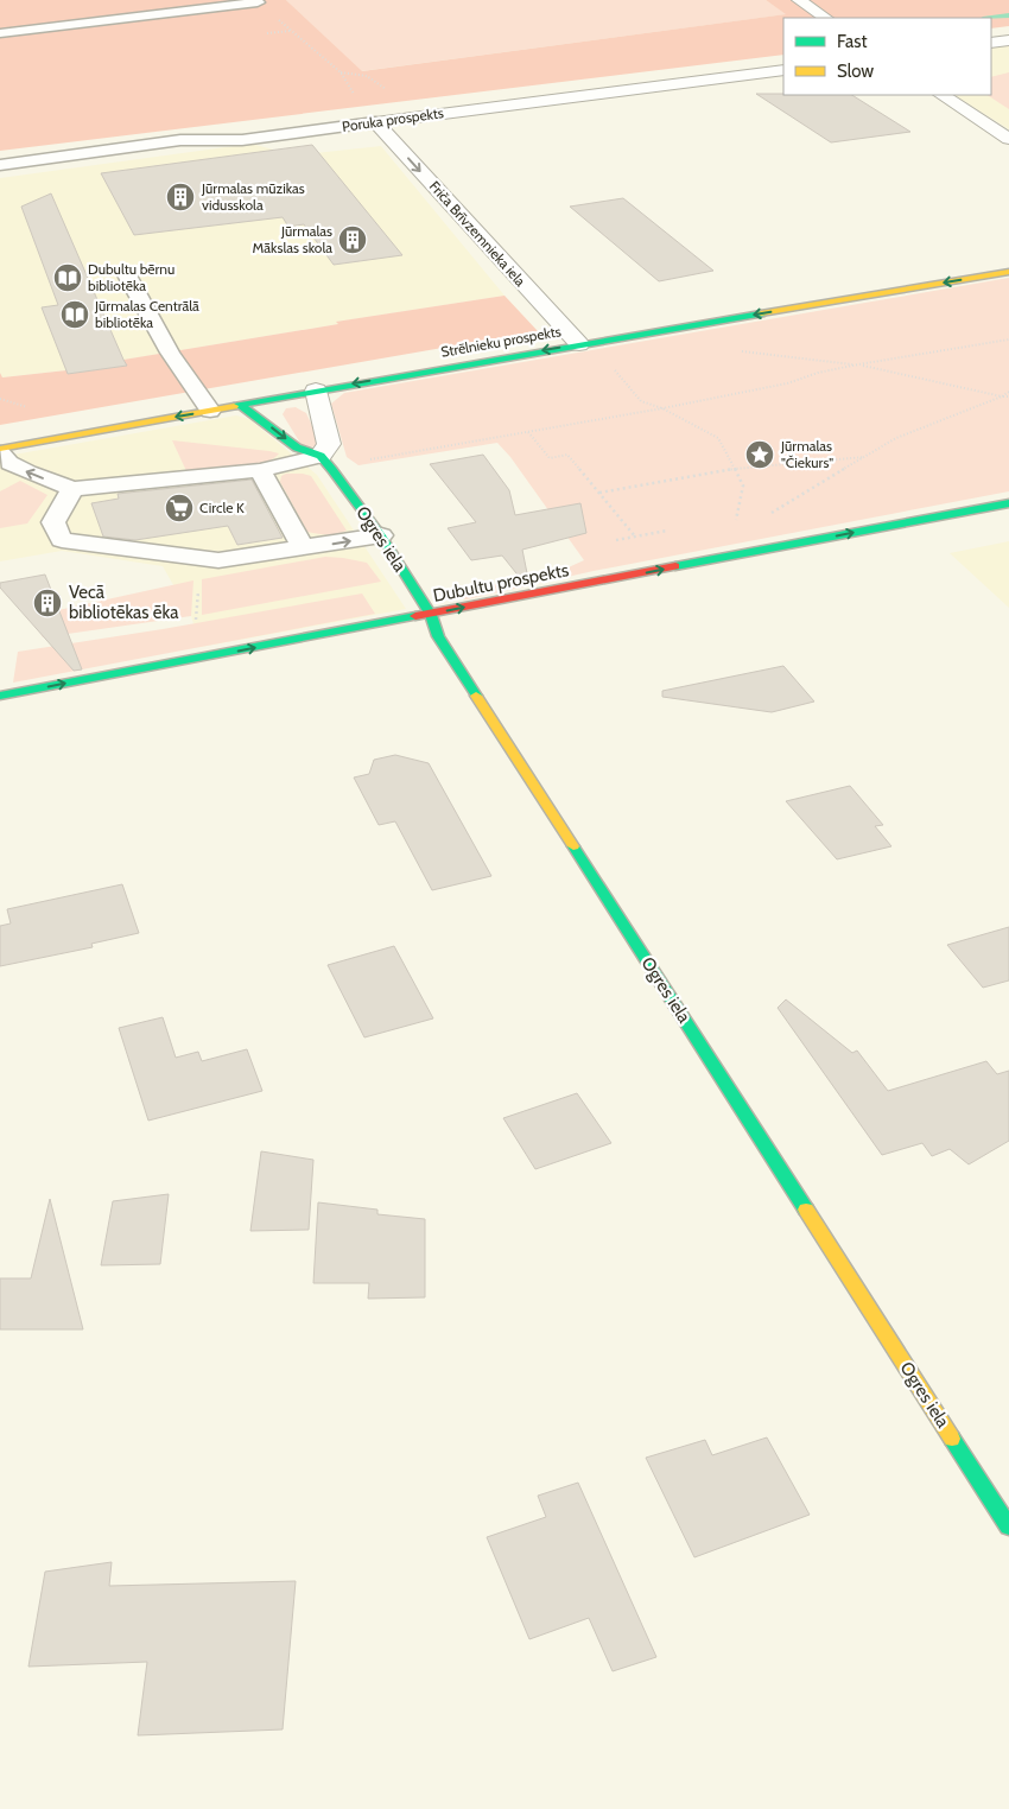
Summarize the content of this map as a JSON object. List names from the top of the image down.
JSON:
{
  "streets": {
    "main road": ["Strēlnieku prospekts", "Ogres iela", "Dubultu prospekts"],
    "street": ["Poruka prospekts", "Friča Brīvzemnieka iela"]
  },
  "crossings": [
    ["Poruka prospekts", "Friča Brīvzemnieka iela"],
    ["Friča Brīvzemnieka iela", "Strēlnieku prospekts"],
    ["Ogres iela", "Dubultu prospekts"]
  ],
  "one_way": ["Friča Brīvzemnieka iela", "Strēlnieku prospekts", "Dubultu prospekts"],
  "places": {
    "building": ["Jūrmalas mūzikas vidusskola", "Jūrmalas Mākslas skola", "Vecā bibliotēkas ēka"],
    "library": ["Dubultu bērnu bibliotēka", "Jūrmalas Centrālā bibliotēka"],
    "place": ["Jūrmalas \"Čiekurs\""],
    "supermarket": ["Circle K"]
  },
  "legend": ["Fast", "Slow"]
}
